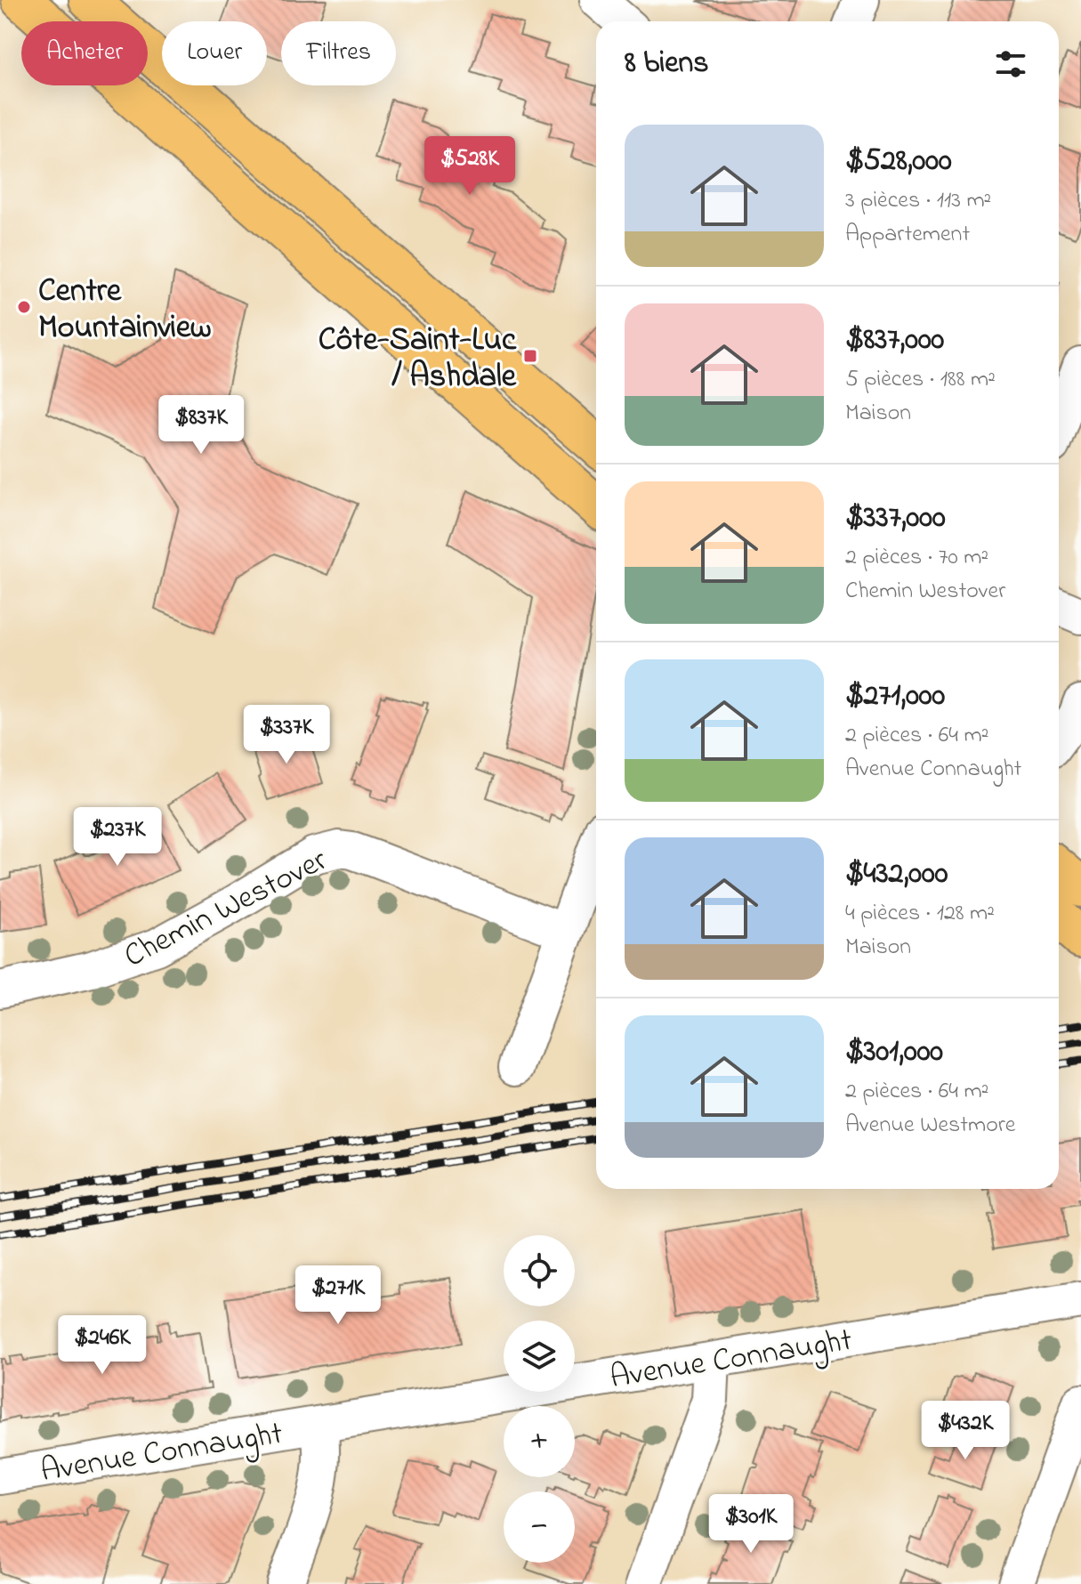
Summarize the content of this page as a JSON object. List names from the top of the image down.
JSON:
{
  "streets": {
    "street": ["Chemin Westover", "Avenue Connaught"]
  },
  "places": {
    "other": ["Centre Mountainview"],
    "transit": ["Côte-Saint-Luc / Ashdale"]
  },
  "page": {
    "chip": ["Acheter", "Louer", "Filtres"],
    "heading": "8 biens",
    "list": [
      {
        "name": "$528,000",
        "note": "3 pièces · 113 m² · Appartement"
      },
      {
        "name": "$837,000",
        "note": "5 pièces · 188 m² · Maison"
      },
      {
        "name": "$337,000",
        "note": "2 pièces · 70 m² · Chemin Westover"
      },
      {
        "name": "$271,000",
        "note": "2 pièces · 64 m² · Avenue Connaught"
      },
      {
        "name": "$432,000",
        "note": "4 pièces · 128 m² · Maison"
      },
      {
        "name": "$301,000",
        "note": "2 pièces · 64 m² · Avenue Westmore"
      }
    ],
    "price": [
      "$528K",
      "$837K",
      "$337K",
      "$237K",
      "$271K",
      "$246K",
      "$432K",
      "$301K"
    ],
    "map_buttons": ["+", "−"]
  }
}
